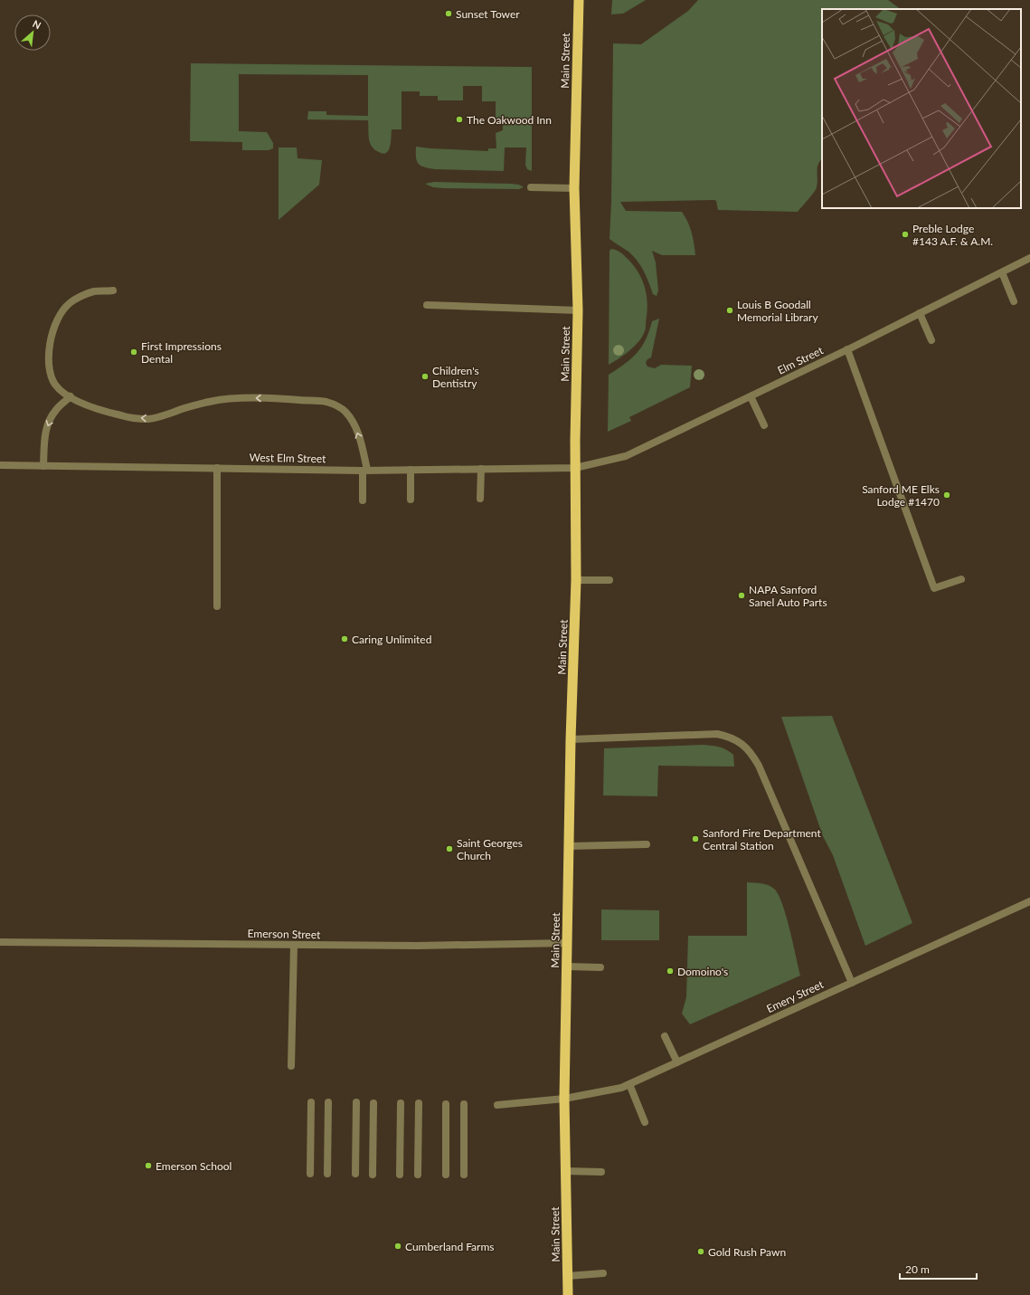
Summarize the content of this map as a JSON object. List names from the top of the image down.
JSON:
{
  "streets": {
    "highway": ["Main Street"],
    "street": [
      "Elm Street",
      "West Elm Street",
      "Emerson Street",
      "Emery Street"
    ]
  },
  "crossings": [
    ["Main Street", "Elm Street"],
    ["Main Street", "West Elm Street"],
    ["Main Street", "Emerson Street"],
    ["Main Street", "Emery Street"],
    ["Elm Street", "West Elm Street"]
  ],
  "places": [
    "Sunset Tower",
    "The Oakwood Inn",
    "Preble Lodge #143 A.F. & A.M.",
    "Louis B Goodall Memorial Library",
    "First Impressions Dental",
    "Children's Dentistry",
    "Sanford ME Elks Lodge #1470",
    "NAPA Sanford Sanel Auto Parts",
    "Caring Unlimited",
    "Sanford Fire Department Central Station",
    "Saint Georges Church",
    "Domoino's",
    "Emerson School",
    "Cumberland Farms",
    "Gold Rush Pawn"
  ],
  "scale_bar": "20 m",
  "north": "top right"
}
